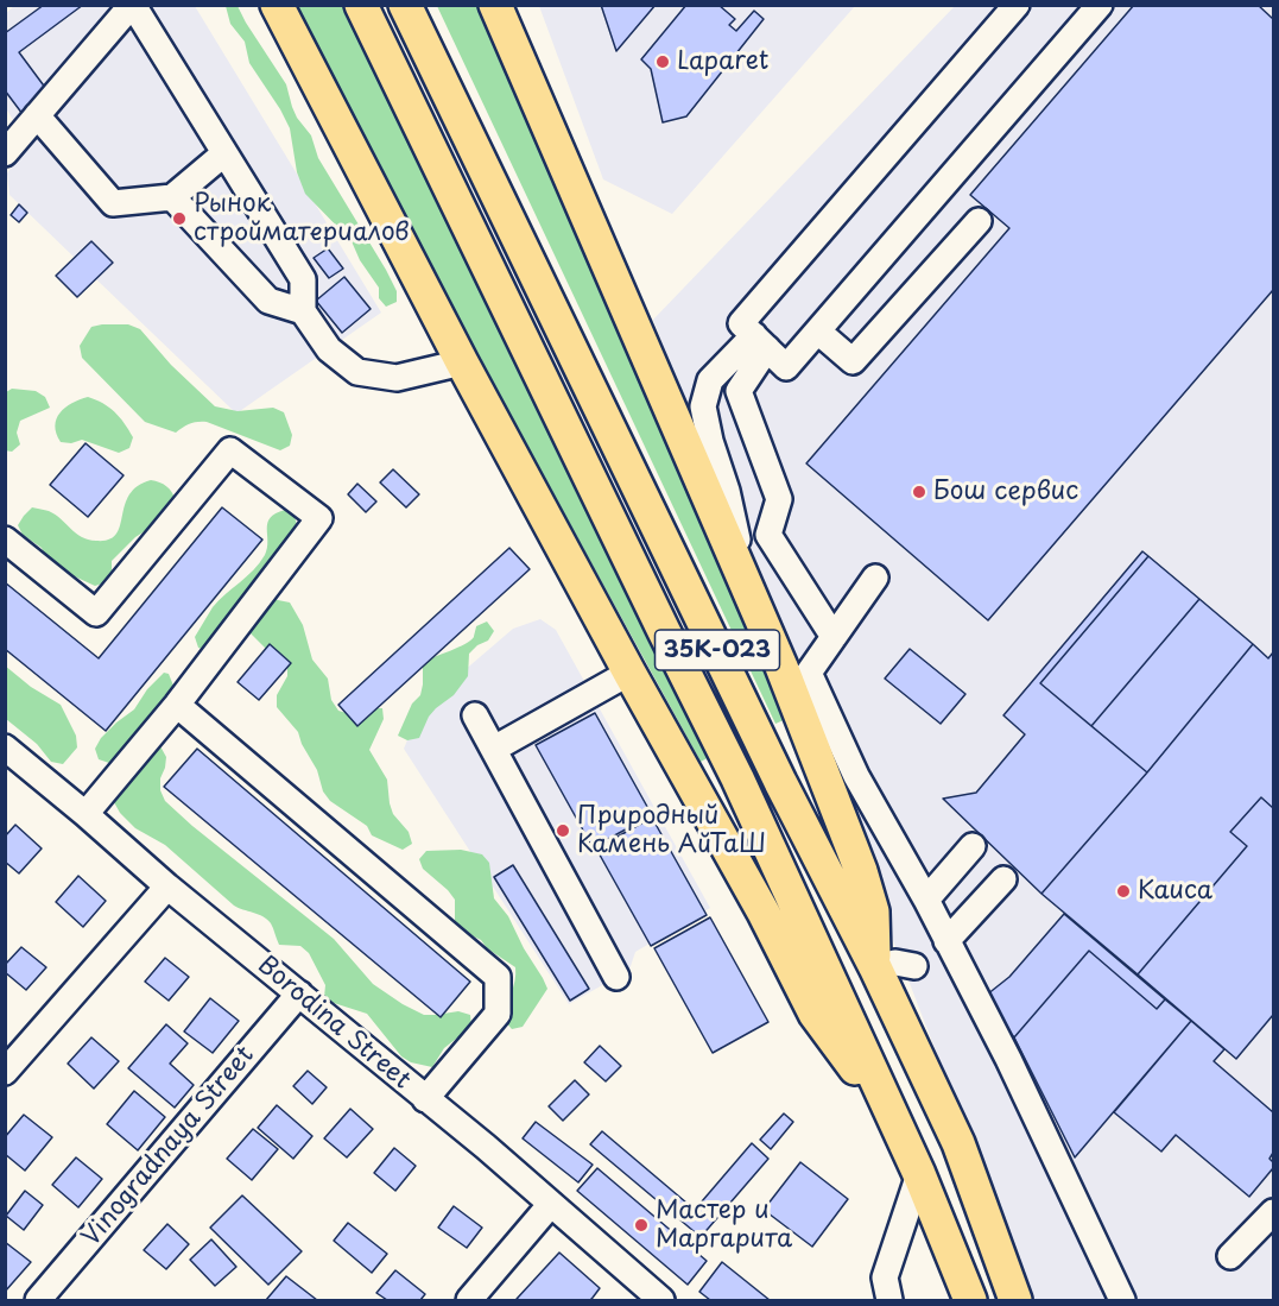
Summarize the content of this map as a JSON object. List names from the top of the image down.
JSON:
{
  "streets": {
    "main road": ["35К-023"],
    "street": ["Borodina Street", "Vinogradnaya Street"]
  },
  "crossings": [
    ["Borodina Street", "Vinogradnaya Street"]
  ],
  "places": [
    "Laparet",
    "Рынок стройматериалов",
    "Бош сервис",
    "Природный Камень АйТаШ",
    "Каиса",
    "Мастер и Маргарита"
  ]
}
